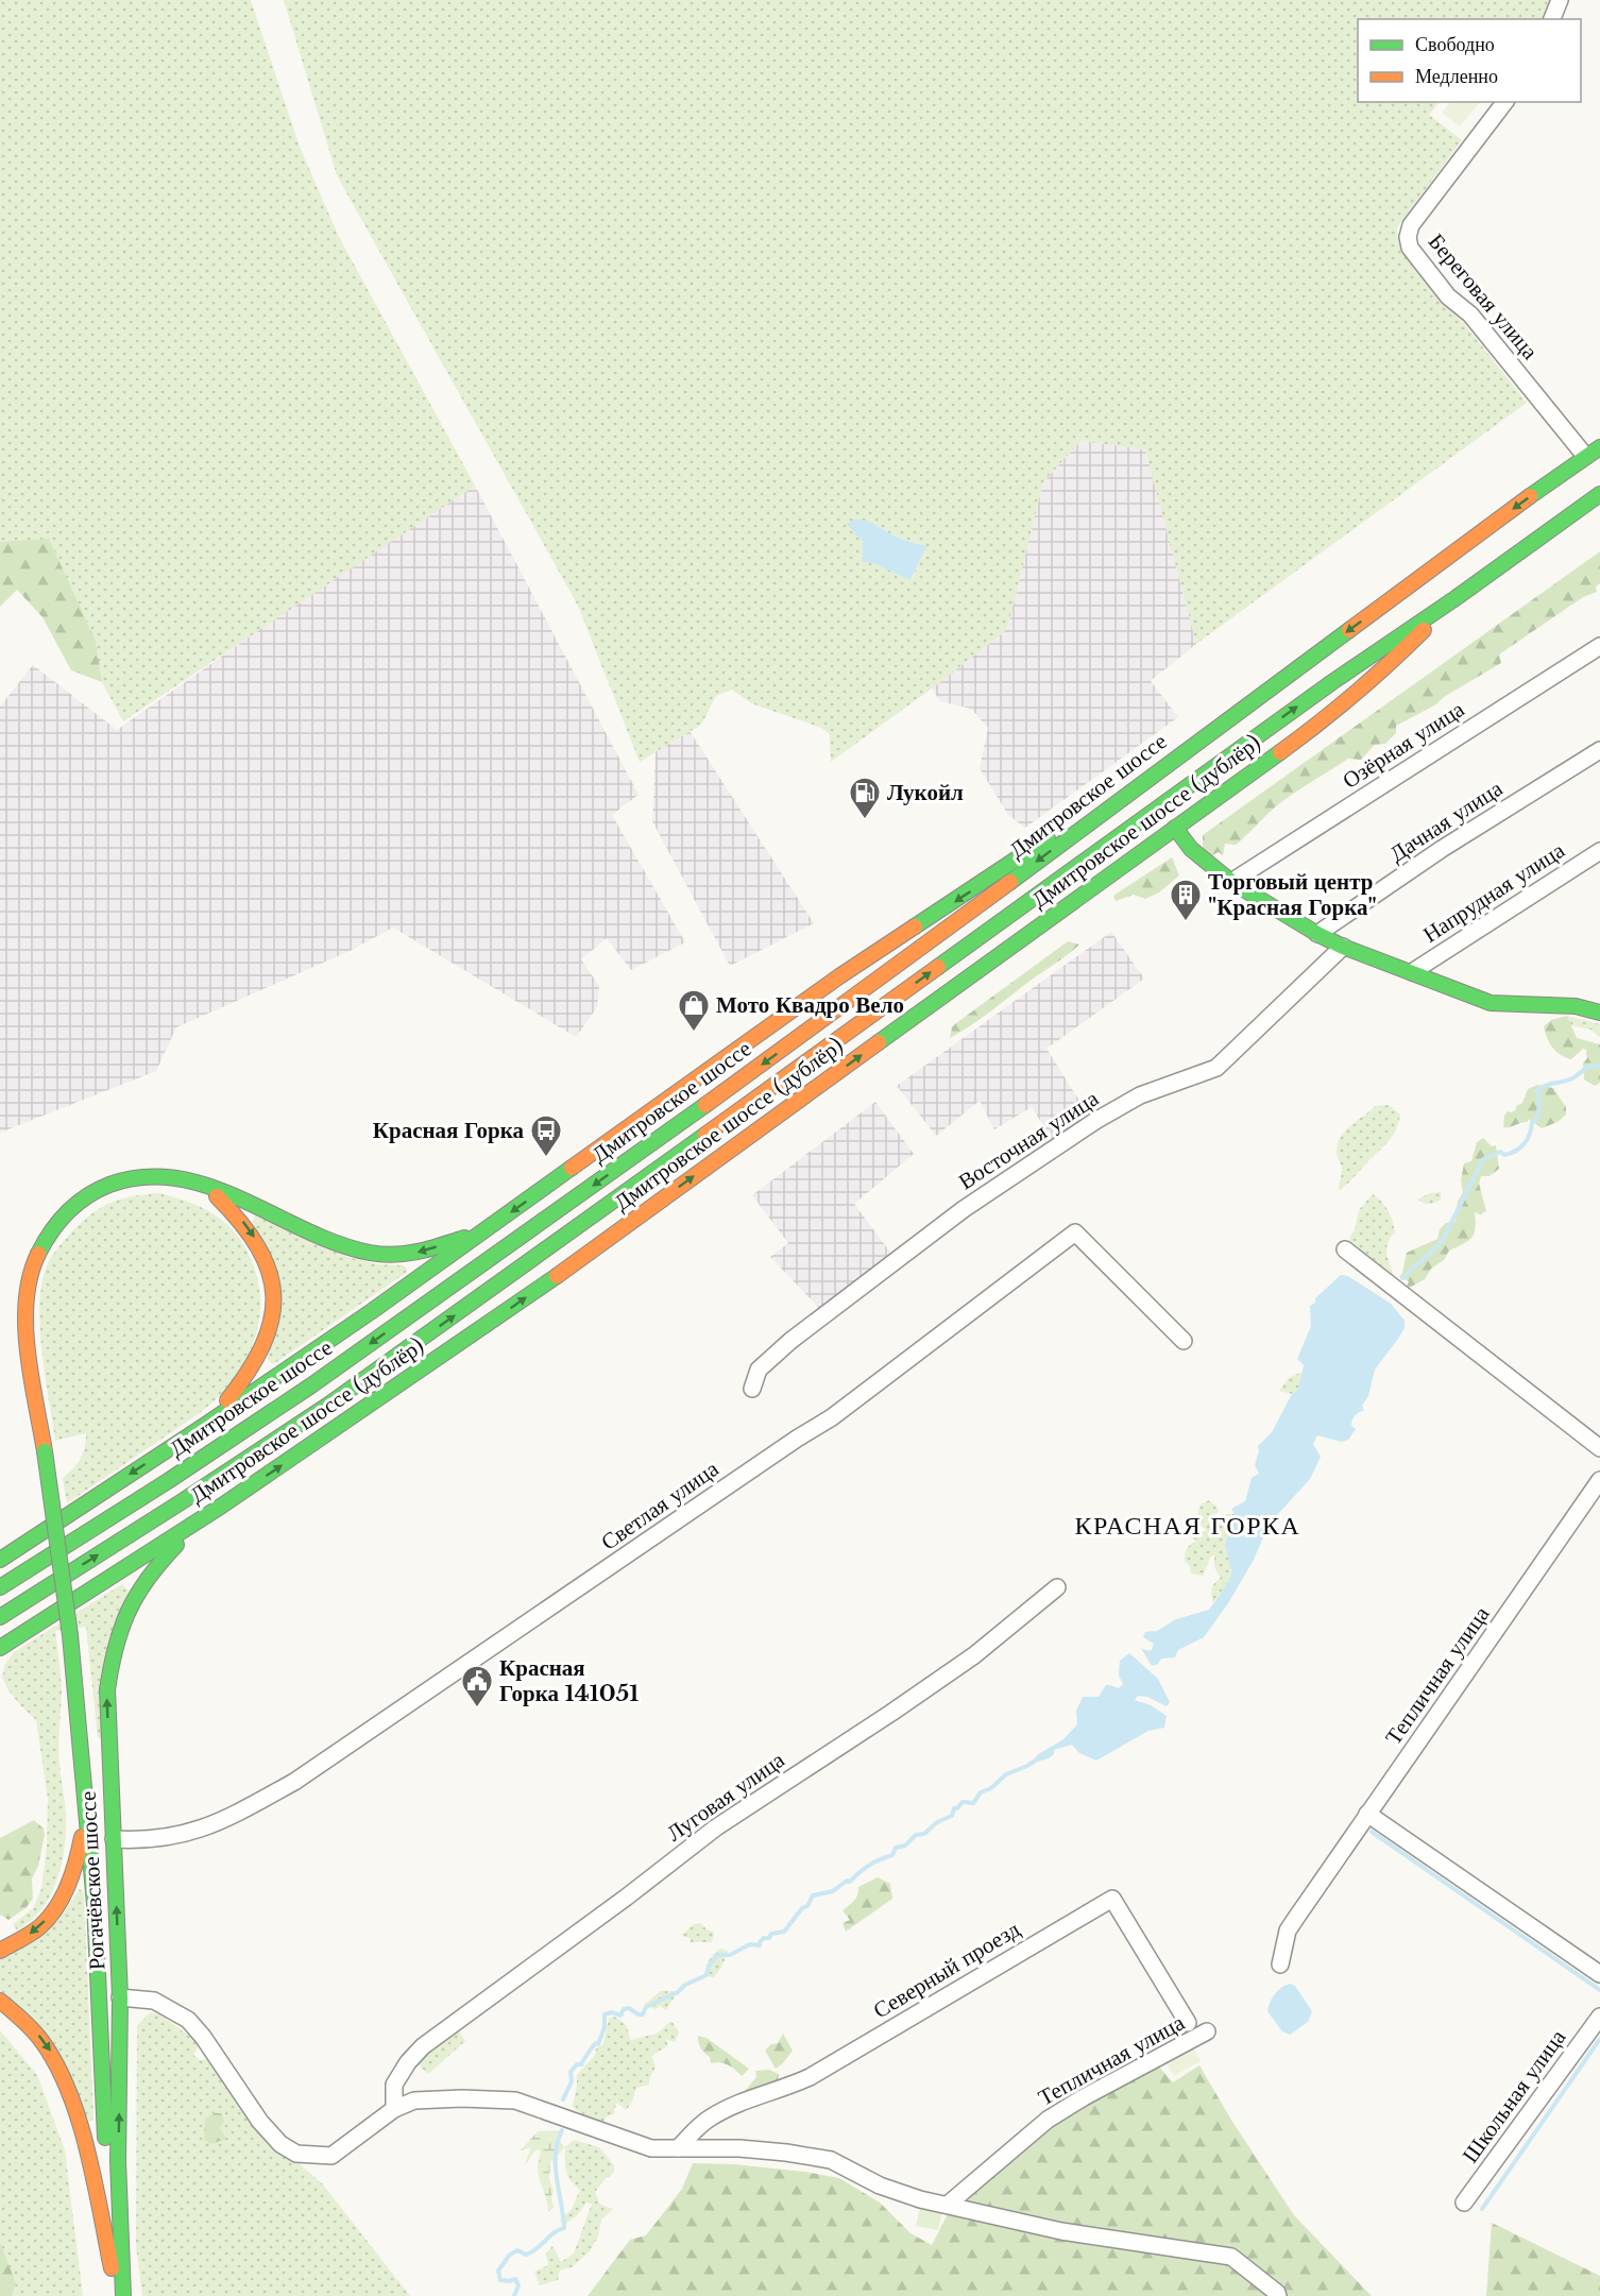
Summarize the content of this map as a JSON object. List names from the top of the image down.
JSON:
{
  "streets": {
    "main road": ["Дмитровское шоссе", "Дмитровское шоссе (дублёр)", "Рогачёвское шоссе"],
    "street": [
      "Береговая улица",
      "Озёрная улица",
      "Дачная улица",
      "Напрудная улица",
      "Восточная улица",
      "Светлая улица",
      "Тепличная улица",
      "Луговая улица",
      "Северный проезд",
      "Школьная улица"
    ]
  },
  "crossings": [
    ["Береговая улица", "Дмитровское шоссе"],
    ["Дмитровское шоссе", "Дмитровское шоссе (дублёр)"],
    ["Дмитровское шоссе (дублёр)", "Рогачёвское шоссе"],
    ["Светлая улица", "Рогачёвское шоссе"]
  ],
  "districts": ["КРАСНАЯ ГОРКА"],
  "places": {
    "fuel station": ["Лукойл"],
    "building": ["Торговый центр \"Красная Горка\""],
    "shop": ["Мото Квадро Вело"],
    "bus stop": ["Красная Горка"],
    "public building": ["Красная Горка 141051"]
  },
  "legend": ["Свободно", "Медленно"]
}
